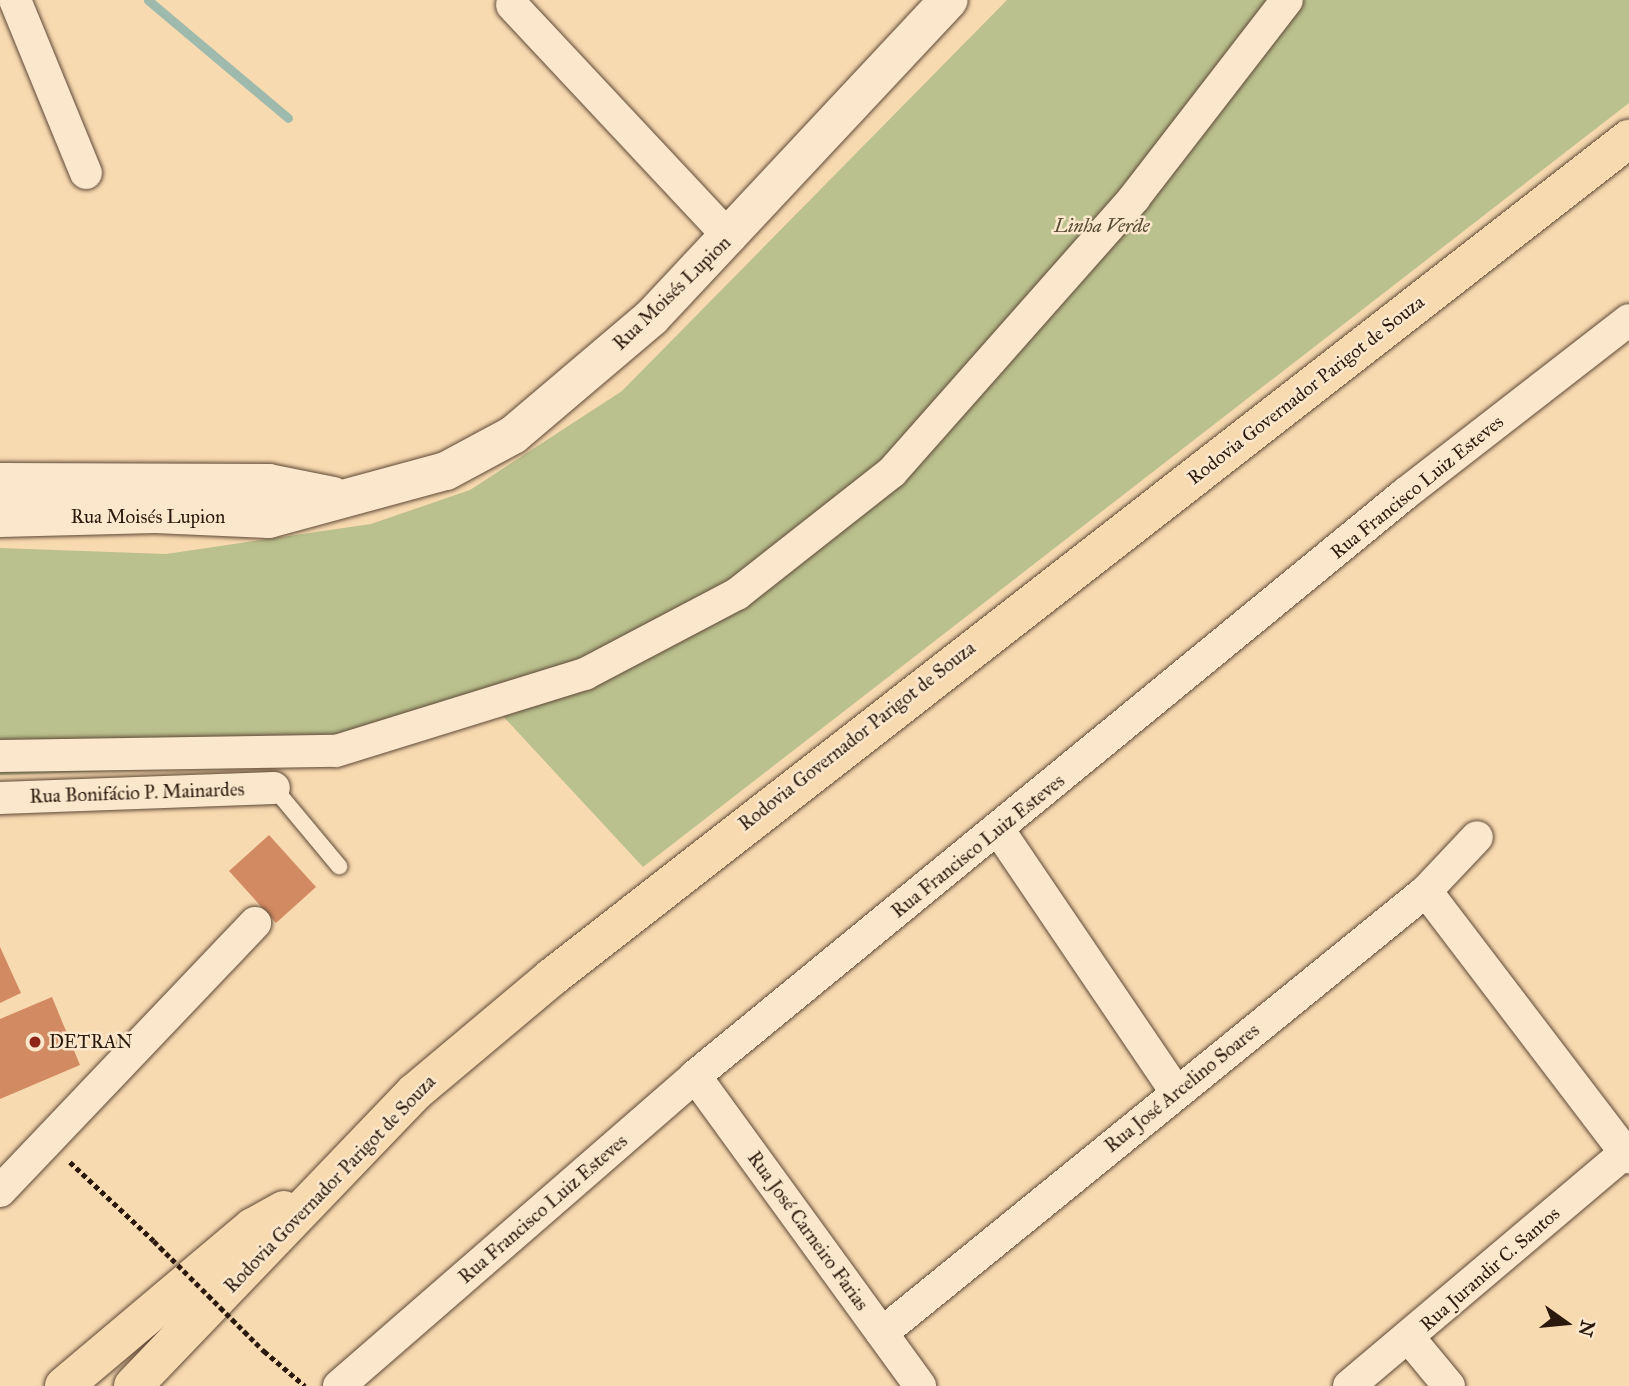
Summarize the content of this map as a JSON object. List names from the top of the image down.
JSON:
{
  "streets": {
    "main road": ["Rodovia Governador Parigot de Souza"],
    "street": [
      "Rua Moisés Lupion",
      "Rua Francisco Luiz Esteves",
      "Rua Bonifácio P. Mainardes",
      "Rua José Arcelino Soares",
      "Rua José Carneiro Farias",
      "Rua Jurandir C. Santos"
    ]
  },
  "crossings": [
    ["Rua Francisco Luiz Esteves", "Rua José Carneiro Farias"],
    ["Rua José Arcelino Soares", "Rua José Carneiro Farias"]
  ],
  "parks": ["Linha Verde"],
  "places": ["DETRAN"],
  "north": "right"
}
